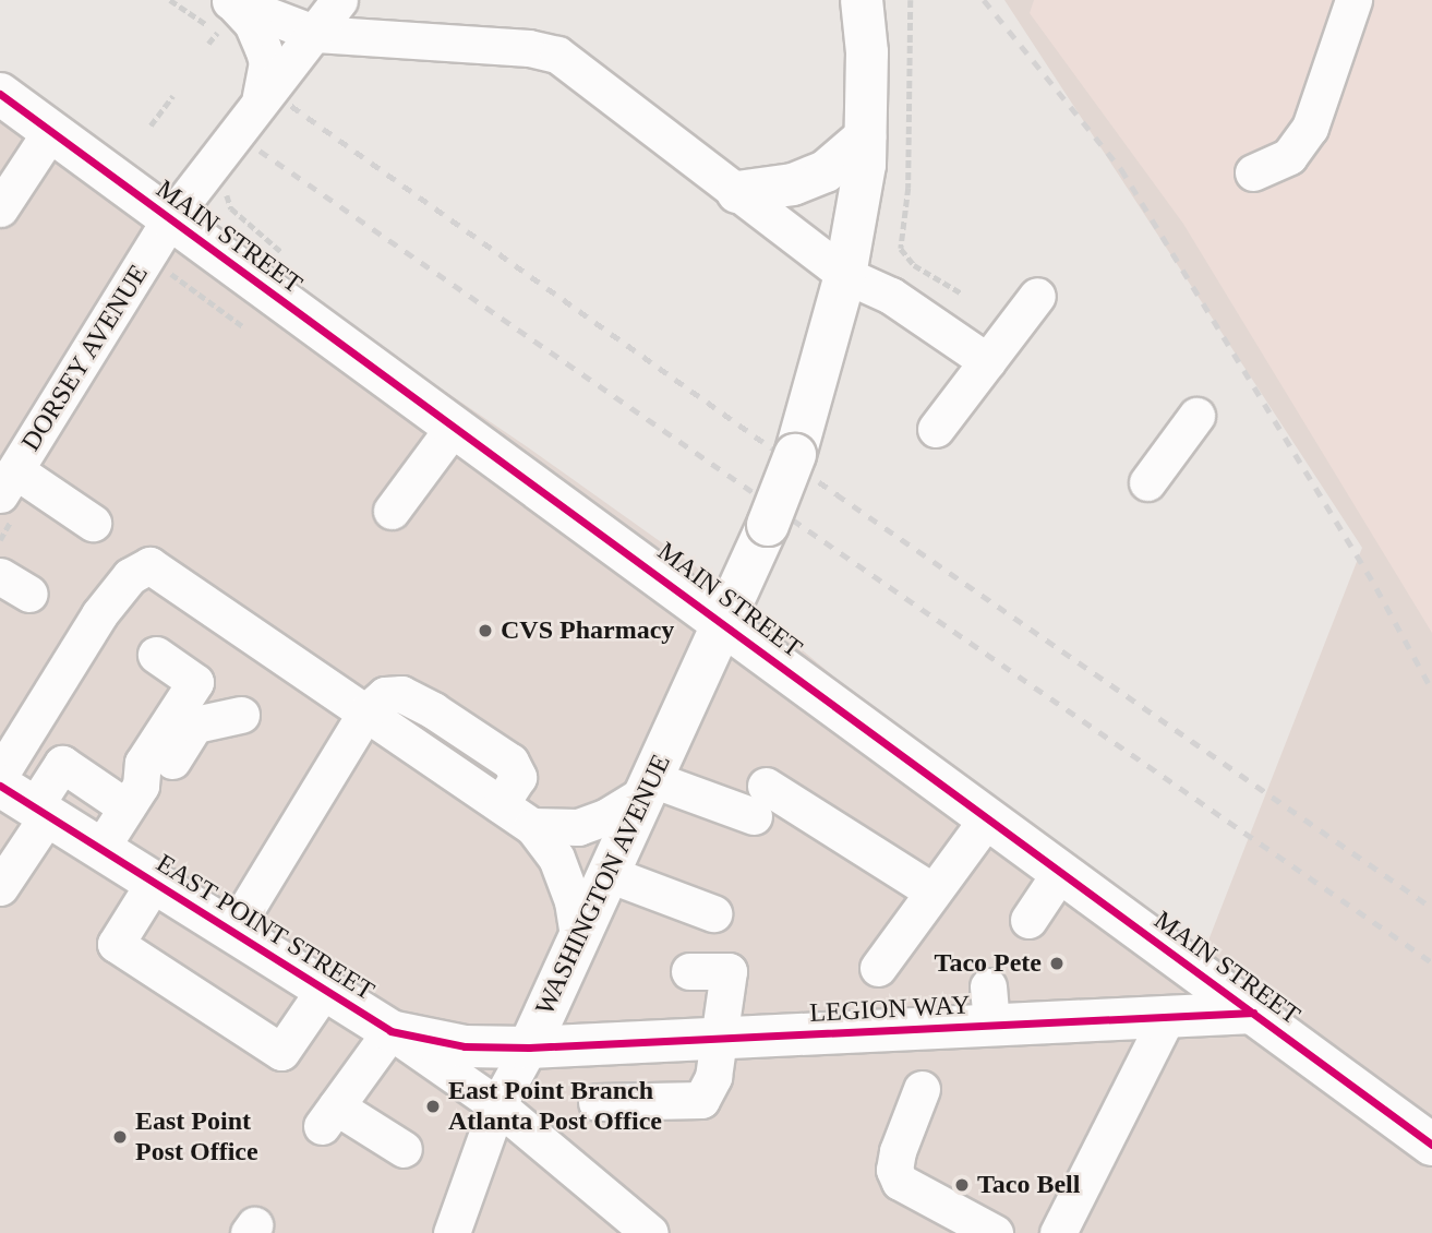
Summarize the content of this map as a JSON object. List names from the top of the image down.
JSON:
{
  "streets": {
    "main road": [
      "MAIN STREET",
      "WASHINGTON AVENUE",
      "EAST POINT STREET",
      "LEGION WAY"
    ],
    "street": ["DORSEY AVENUE"]
  },
  "crossings": [
    ["MAIN STREET", "DORSEY AVENUE"],
    ["MAIN STREET", "WASHINGTON AVENUE"],
    ["MAIN STREET", "LEGION WAY"],
    ["WASHINGTON AVENUE", "EAST POINT STREET"],
    ["WASHINGTON AVENUE", "LEGION WAY"],
    ["EAST POINT STREET", "LEGION WAY"]
  ],
  "places": [
    "CVS Pharmacy",
    "Taco Pete",
    "East Point Branch Atlanta Post Office",
    "East Point Post Office",
    "Taco Bell"
  ]
}
